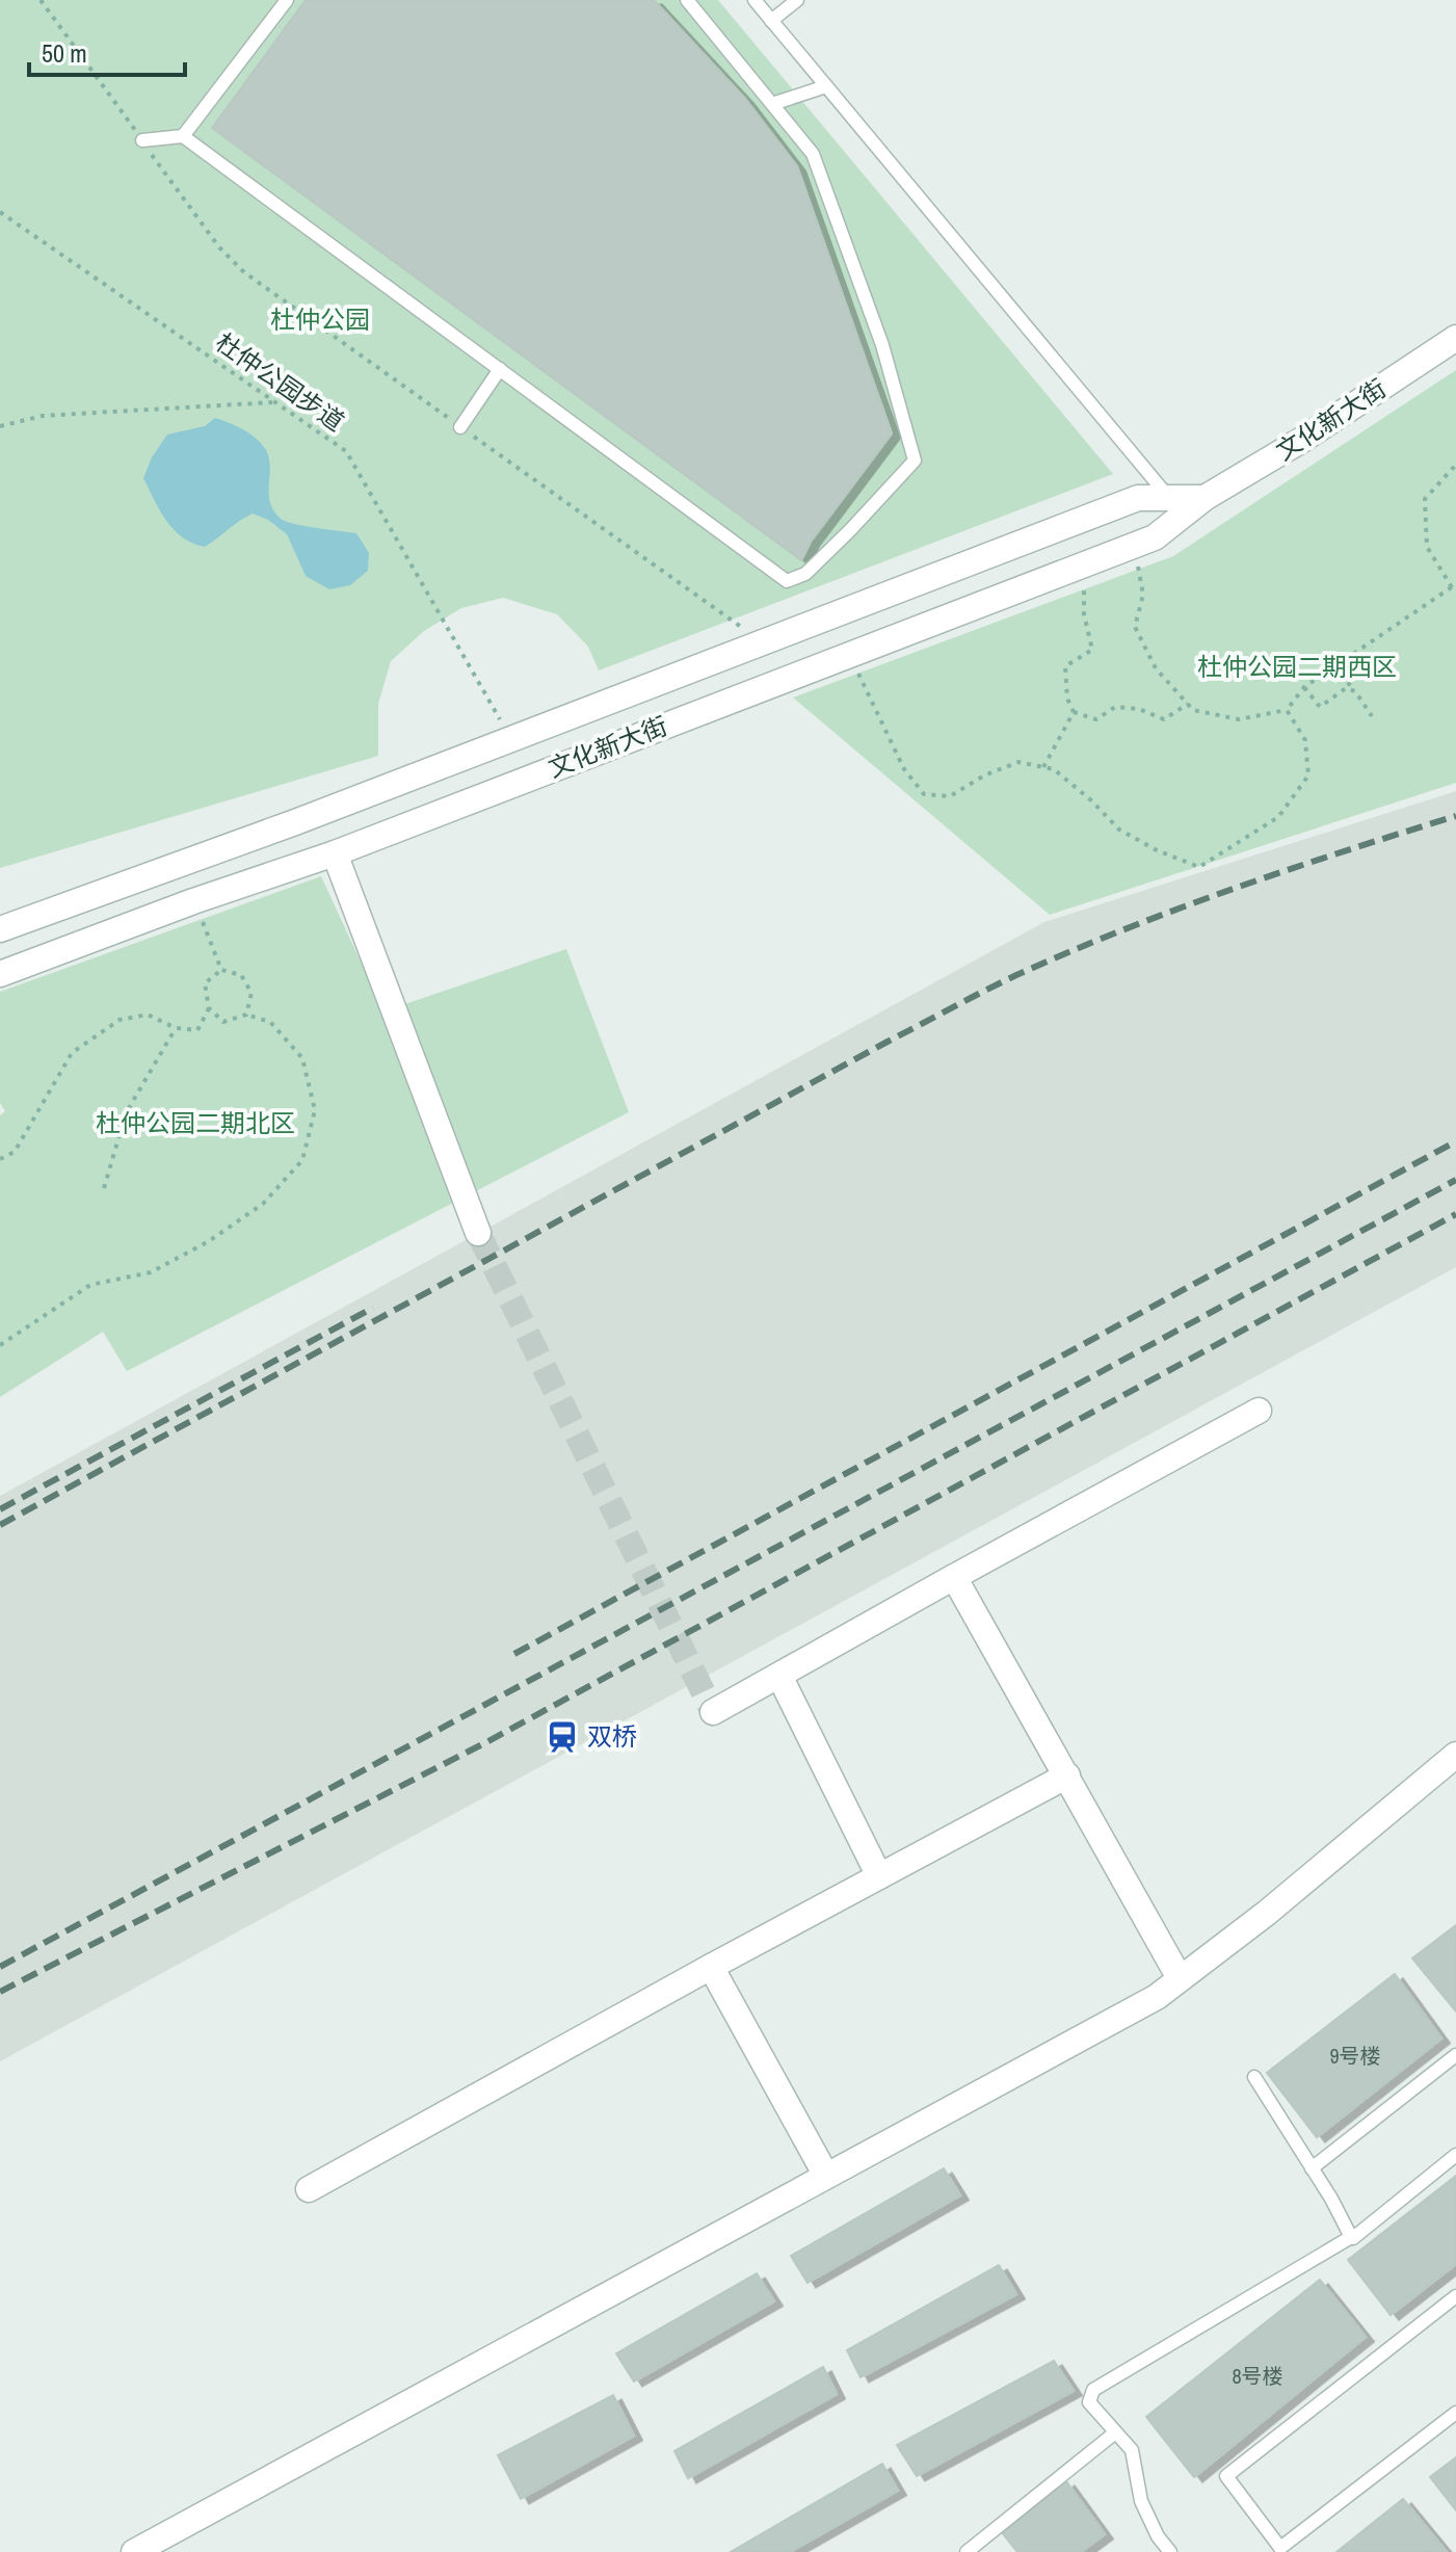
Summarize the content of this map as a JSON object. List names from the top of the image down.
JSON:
{
  "streets": {
    "street": ["文化新大街"],
    "path": ["杜仲公园步道"]
  },
  "crossings": [
    ["杜仲公园步道", "文化新大街"]
  ],
  "parks": ["杜仲公园", "杜仲公园二期西区", "杜仲公园二期北区"],
  "places": {
    "station": ["双桥"]
  },
  "house_numbers": ["9号楼", "8号楼"],
  "scale_bar": "50 m"
}
